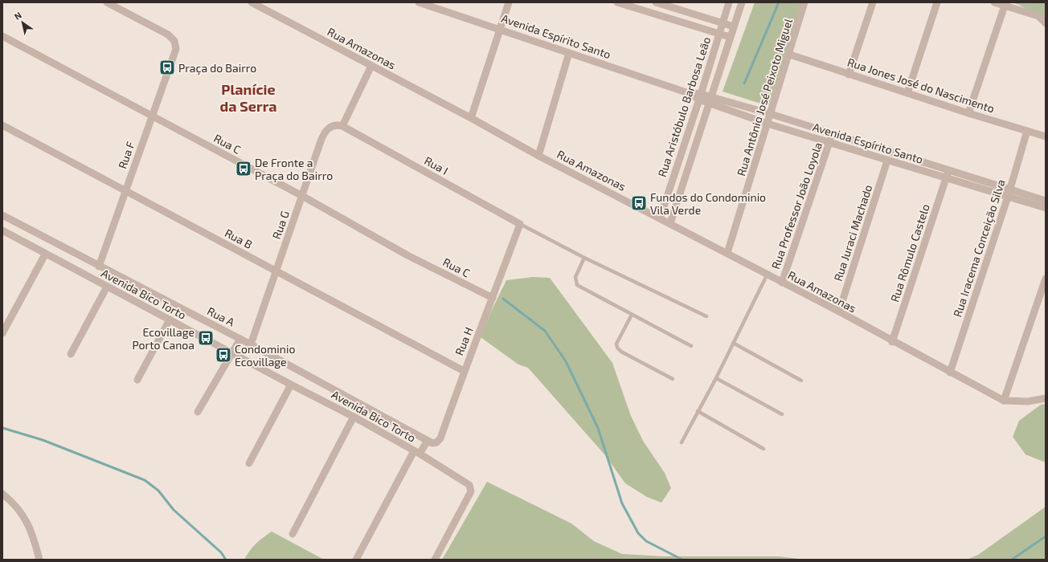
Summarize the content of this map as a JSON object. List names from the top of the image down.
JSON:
{
  "streets": {
    "street": [
      "Avenida Espírito Santo",
      "Rua Amazonas",
      "Rua Jones José do Nascimento",
      "Rua Antônio José Peixoto Miguel",
      "Rua Aristóbulo Barbosa Leão",
      "Rua C",
      "Rua F",
      "Rua I",
      "Rua Professor João Loyola",
      "Rua G",
      "Rua Juraci Machado",
      "Rua B",
      "Rua Iracema Conceição Silva",
      "Rua Rômulo Castelo",
      "Avenida Bico Torto",
      "Rua A",
      "Rua H"
    ]
  },
  "crossings": [
    ["Avenida Espírito Santo", "Rua Antônio José Peixoto Miguel"],
    ["Avenida Espírito Santo", "Rua Aristóbulo Barbosa Leão"],
    ["Avenida Espírito Santo", "Rua Professor João Loyola"],
    ["Avenida Espírito Santo", "Rua Juraci Machado"],
    ["Avenida Espírito Santo", "Rua Iracema Conceição Silva"],
    ["Avenida Espírito Santo", "Rua Rômulo Castelo"],
    ["Rua Amazonas", "Rua Antônio José Peixoto Miguel"],
    ["Rua Amazonas", "Rua Aristóbulo Barbosa Leão"],
    ["Rua Amazonas", "Rua Professor João Loyola"],
    ["Rua Amazonas", "Rua Juraci Machado"],
    ["Rua Amazonas", "Rua Iracema Conceição Silva"],
    ["Rua Amazonas", "Rua Rômulo Castelo"],
    ["Rua Jones José do Nascimento", "Rua Antônio José Peixoto Miguel"],
    ["Rua Jones José do Nascimento", "Rua Iracema Conceição Silva"],
    ["Rua C", "Rua F"],
    ["Rua C", "Rua G"],
    ["Rua C", "Rua H"],
    ["Rua F", "Rua B"],
    ["Rua F", "Rua A"],
    ["Rua I", "Rua G"],
    ["Rua I", "Rua H"],
    ["Rua G", "Rua B"],
    ["Rua G", "Rua A"],
    ["Rua B", "Rua H"],
    ["Rua A", "Rua H"]
  ],
  "districts": ["Planície da Serra"],
  "places": {
    "bus stop": [
      "Praça do Bairro",
      "De Fronte a Praça do Bairro",
      "Fundos do Condominio Vila Verde",
      "Ecovillage Porto Canoa",
      "Condominio Ecovillage"
    ]
  },
  "north": "top left"
}
